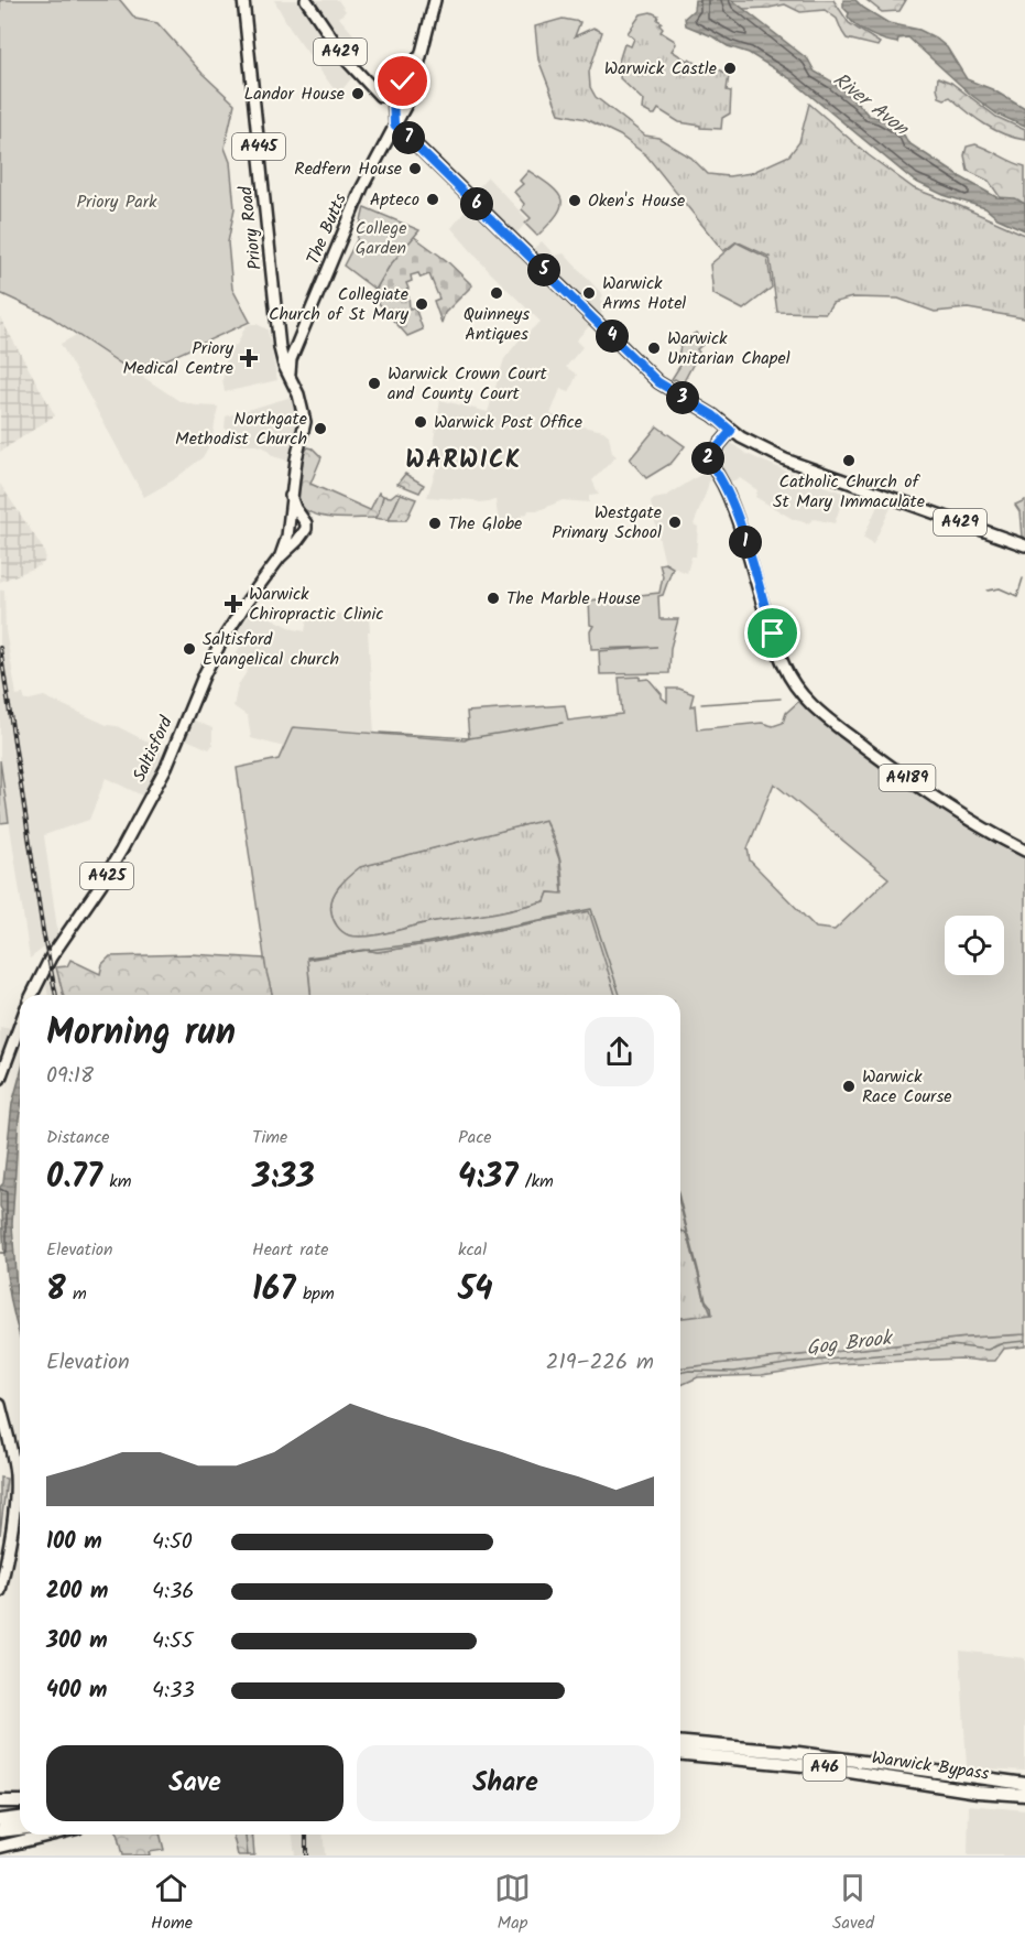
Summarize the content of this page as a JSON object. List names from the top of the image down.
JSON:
{
  "streets": {
    "highway": ["Warwick Bypass", "A46"],
    "main road": [
      "A429",
      "A445",
      "Priory Road",
      "The Butts",
      "Saltisford",
      "A4189",
      "A425"
    ]
  },
  "crossings": [
    ["A429", "The Butts"],
    ["A429", "A4189"],
    ["A445", "Priory Road"],
    ["A445", "The Butts"],
    ["A445", "A425"],
    ["The Butts", "A425"],
    ["Saltisford", "A425"]
  ],
  "districts": ["WARWICK"],
  "water": ["River Avon", "Gog Brook"],
  "parks": ["Priory Park", "College Garden"],
  "places": {
    "other": [
      "Warwick Castle",
      "Landor House",
      "Redfern House",
      "Apteco",
      "Oken's House",
      "Quinneys Antiques",
      "Warwick Arms Hotel",
      "Collegiate Church of St Mary",
      "Warwick Unitarian Chapel",
      "Warwick Crown Court and County Court",
      "Warwick Post Office",
      "Northgate Methodist Church",
      "Catholic Church of St Mary Immaculate",
      "Westgate Primary School",
      "The Globe",
      "The Marble House",
      "Saltisford Evangelical church",
      "Warwick Race Course"
    ],
    "health": ["Priory Medical Centre", "Warwick Chiropractic Clinic"]
  },
  "page": {
    "pins": [
      "7",
      "6",
      "5",
      "4",
      "3",
      "2",
      "1"
    ],
    "heading": ["Morning run", "09:18"],
    "stats": [
      ["Distance", "0.77 km"],
      ["Time", "3:33"],
      ["Pace", "4:37 /km"],
      ["Elevation", "8 m"],
      ["Heart rate", "167 bpm"],
      ["kcal", "54"]
    ],
    "chart": ["Elevation", "219–226 m"],
    "list": [
      {
        "name": "100 m",
        "note": "4:50"
      },
      {
        "name": "200 m",
        "note": "4:36"
      },
      {
        "name": "300 m",
        "note": "4:55"
      },
      {
        "name": "400 m",
        "note": "4:33"
      }
    ],
    "buttons": ["Save", "Share"],
    "tabs": ["Home", "Map", "Saved"]
  }
}
